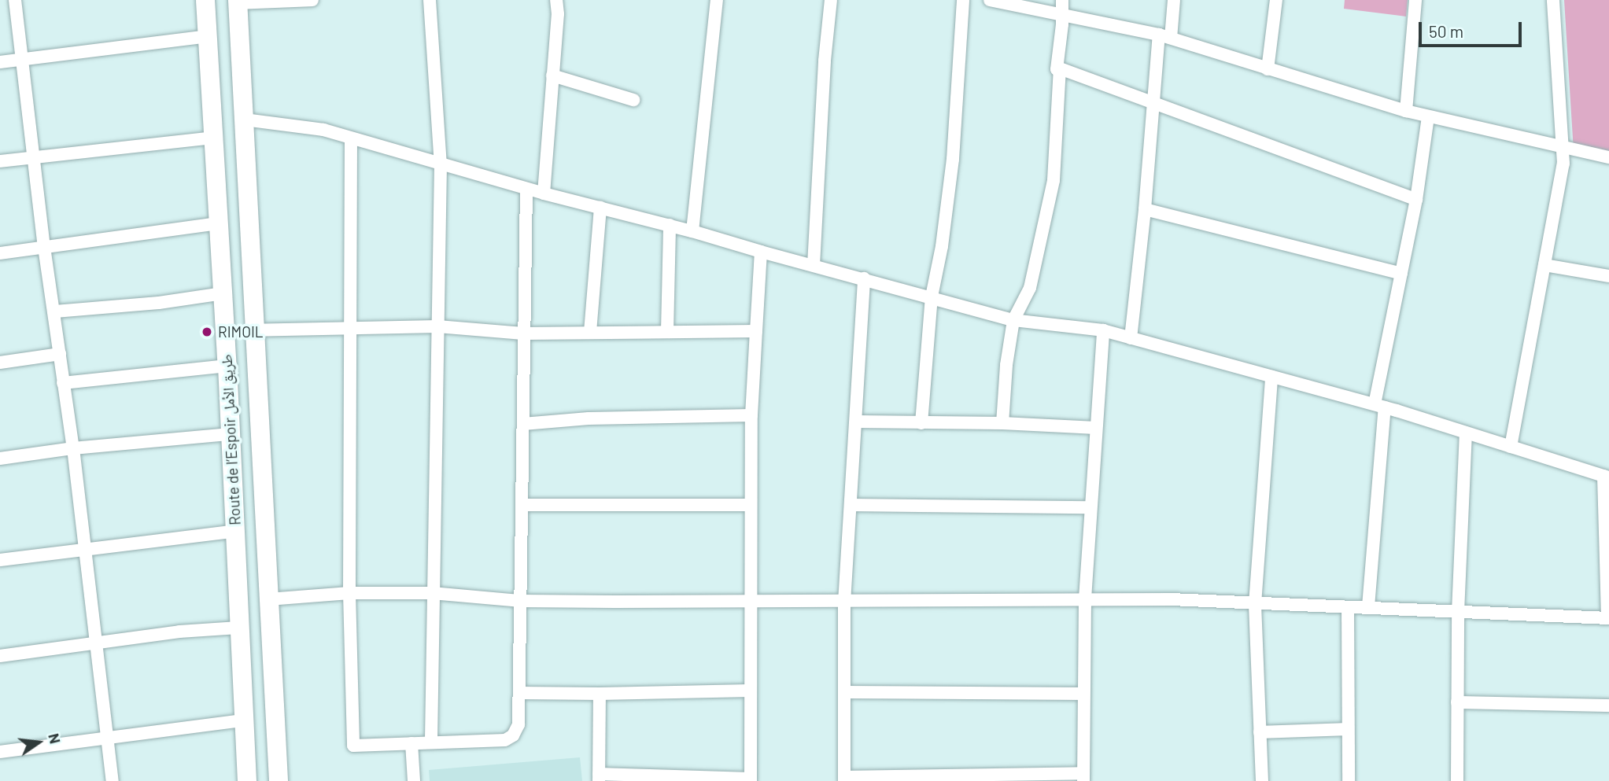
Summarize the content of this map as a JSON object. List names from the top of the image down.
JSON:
{
  "streets": {
    "highway": ["Route de l’Espoir طريق الأمل"]
  },
  "places": ["RIMOIL"],
  "scale_bar": "50 m",
  "north": "right"
}
